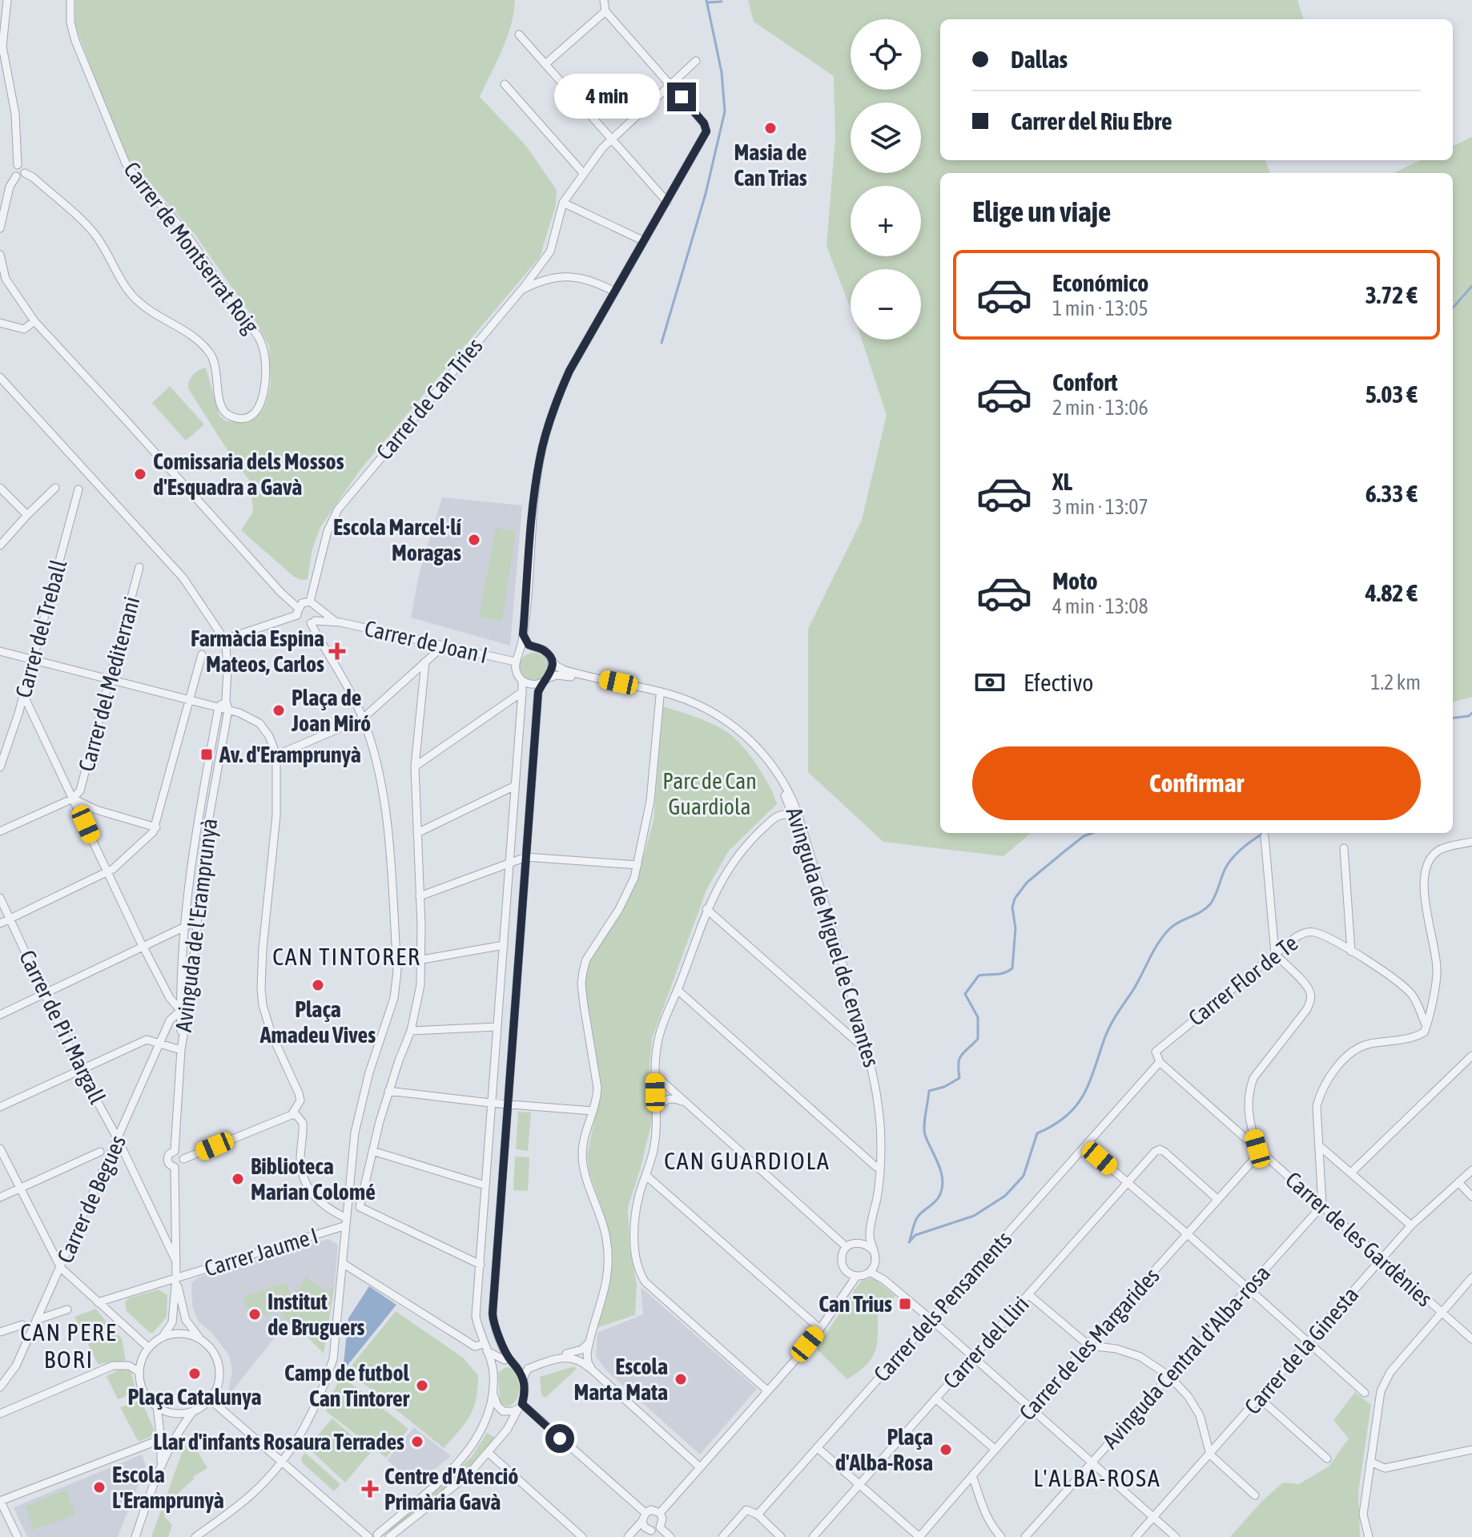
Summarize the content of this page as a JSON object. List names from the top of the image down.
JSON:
{
  "streets": {
    "street": [
      "Carrer de Montserrat Roig",
      "Carrer de Can Tries",
      "Carrer del Treball",
      "Carrer de Joan I",
      "Carrer del Mediterrani",
      "Avinguda de l'Eramprunyà",
      "Avinguda de Miguel de Cervantes",
      "Carrer Flor de Te",
      "Carrer de Pi i Margall",
      "Carrer de Begues",
      "Carrer de les Gardènies",
      "Carrer Jaume I",
      "Carrer dels Pensaments",
      "Carrer del Lliri",
      "Carrer de les Margarides",
      "Carrer de la Ginesta",
      "Avinguda Central d'Alba-rosa"
    ]
  },
  "crossings": [
    ["Carrer de Can Tries", "Carrer de Joan I"],
    ["Carrer de Joan I", "Avinguda de Miguel de Cervantes"],
    ["Avinguda de l'Eramprunyà", "Carrer de Begues"],
    ["Carrer Flor de Te", "Carrer de les Gardènies"],
    ["Carrer Flor de Te", "Carrer dels Pensaments"],
    ["Carrer de Pi i Margall", "Carrer de Begues"],
    ["Carrer de les Gardènies", "Carrer dels Pensaments"],
    ["Carrer de les Gardènies", "Carrer de les Margarides"],
    ["Carrer de les Gardènies", "Carrer de la Ginesta"],
    ["Carrer de les Gardènies", "Avinguda Central d'Alba-rosa"],
    ["Carrer del Lliri", "Carrer de les Margarides"]
  ],
  "districts": [
    "CAN TINTORER",
    "CAN GUARDIOLA",
    "CAN PERE BORI",
    "L'ALBA-ROSA"
  ],
  "parks": ["Parc de Can Guardiola"],
  "places": {
    "other": [
      "Masia de Can Trias",
      "Comissaria dels Mossos d'Esquadra a Gavà",
      "Escola Marcel·lí Moragas",
      "Plaça de Joan Miró",
      "Plaça Amadeu Vives",
      "Biblioteca Marian Colomé",
      "Institut de Bruguers",
      "Plaça Catalunya",
      "Escola Marta Mata",
      "Camp de futbol Can Tintorer",
      "Llar d'infants Rosaura Terrades",
      "Plaça d'Alba-Rosa",
      "Escola L'Eramprunyà"
    ],
    "health": ["Farmàcia Espina Mateos, Carlos", "Centre d'Atenció Primària Gavà"],
    "transit": ["Av. d'Eramprunyà", "Can Trius"]
  },
  "page": {
    "map_buttons": ["+", "−"],
    "banner": ["Dallas", "Carrer del Riu Ebre"],
    "bubble": "4 min",
    "heading": "Elige un viaje",
    "list": [
      {
        "name": "Económico",
        "note": "1 min · 13:05",
        "value": "3.72 €"
      },
      {
        "name": "Confort",
        "note": "2 min · 13:06",
        "value": "5.03 €"
      },
      {
        "name": "XL",
        "note": "3 min · 13:07",
        "value": "6.33 €"
      },
      {
        "name": "Moto",
        "note": "4 min · 13:08",
        "value": "4.82 €"
      }
    ],
    "pay": ["Efectivo", "1.2 km"],
    "buttons": "Confirmar"
  }
}
